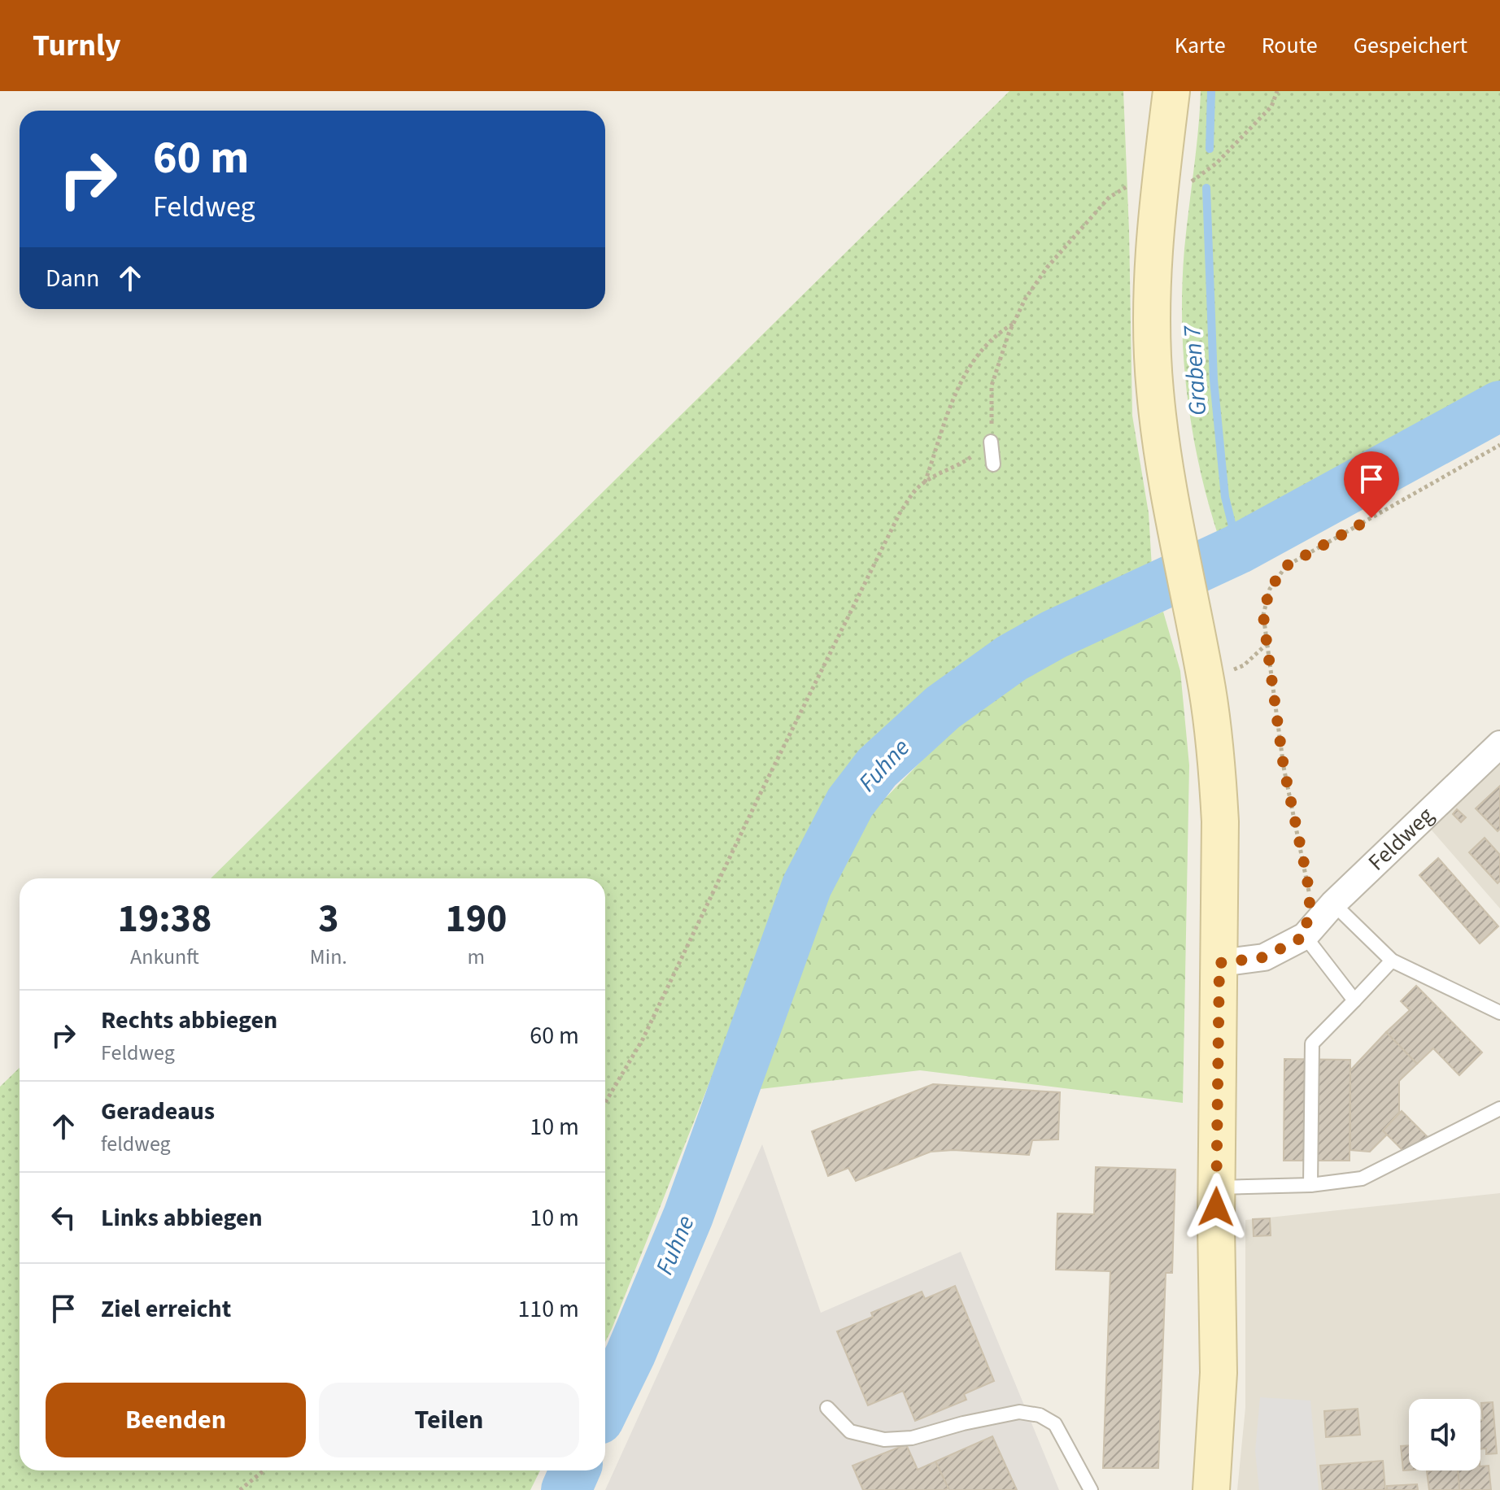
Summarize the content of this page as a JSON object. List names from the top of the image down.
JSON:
{
  "streets": {
    "street": ["Feldweg"]
  },
  "water": ["Graben 7", "Fuhne"],
  "page": {
    "header": "Turnly",
    "nav": ["Karte", "Route", "Gespeichert"],
    "turn": ["60 m", "Feldweg"],
    "then": "Dann",
    "eta": [
      "19:38",
      "Ankunft",
      "3",
      "Min.",
      "190",
      "m"
    ],
    "list": [
      {
        "name": "Rechts abbiegen",
        "note": "Feldweg",
        "value": "60 m"
      },
      {
        "name": "Geradeaus",
        "note": "feldweg",
        "value": "10 m"
      },
      {
        "name": "Links abbiegen",
        "value": "10 m"
      },
      {
        "name": "Ziel erreicht",
        "value": "110 m"
      }
    ],
    "buttons": ["Beenden", "Teilen"]
  }
}
